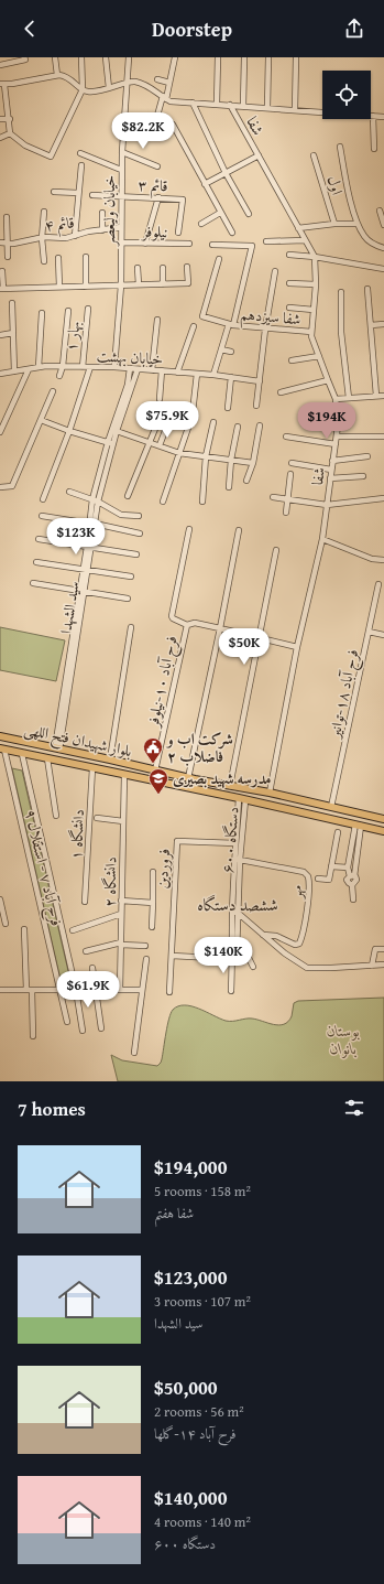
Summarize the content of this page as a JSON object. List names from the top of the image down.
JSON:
{
  "streets": {
    "main road": ["بلوار شهیدان فتح اللهی"],
    "street": [
      "شفا",
      "قائم ۳",
      "اول",
      "خیابان ولیعصر",
      "قائم ۴",
      "نیلوفر",
      "شفا سیزدهم",
      "بهار ۱",
      "خیابان بهشت",
      "سید الشهدا",
      "فرح آباد ۱۰-نیلوفر",
      "فرح آباد ۱۸-توانیر",
      "دانشگاه ۱",
      "۶۰۰ دستگاه",
      "فرح آباد ۷ - استقلال ۹",
      "فروردین",
      "دانشگاه ۲",
      "مهر"
    ]
  },
  "crossings": [
    ["شفا", "شفا سیزدهم"],
    ["شفا", "بلوار شهیدان فتح اللهی"],
    ["قائم ۳", "خیابان ولیعصر"],
    ["خیابان ولیعصر", "قائم ۴"],
    ["خیابان ولیعصر", "نیلوفر"],
    ["خیابان ولیعصر", "خیابان بهشت"],
    ["شفا سیزدهم", "خیابان بهشت"],
    ["بهار ۱", "خیابان بهشت"],
    ["خیابان بهشت", "سید الشهدا"],
    ["سید الشهدا", "بلوار شهیدان فتح اللهی"],
    ["فرح آباد ۱۰-نیلوفر", "بلوار شهیدان فتح اللهی"],
    ["فرح آباد ۱۸-توانیر", "بلوار شهیدان فتح اللهی"],
    ["بلوار شهیدان فتح اللهی", "دانشگاه ۱"],
    ["بلوار شهیدان فتح اللهی", "۶۰۰ دستگاه"],
    ["بلوار شهیدان فتح اللهی", "فرح آباد ۷ - استقلال ۹"],
    ["بلوار شهیدان فتح اللهی", "دانشگاه ۲"],
    ["۶۰۰ دستگاه", "فروردین"],
    ["۶۰۰ دستگاه", "مهر"]
  ],
  "districts": ["ششصد دستگاه"],
  "parks": ["بوستان بانوان"],
  "places": {
    "public building": ["شرکت اب و فاضلاب ۲"],
    "school or university": ["مدرسه شهید بصیری"]
  },
  "page": {
    "header": "Doorstep",
    "price": [
      "$82.2K",
      "$75.9K",
      "$194K",
      "$123K",
      "$50K",
      "$140K",
      "$61.9K"
    ],
    "heading": "7 homes",
    "list": [
      {
        "name": "$194,000",
        "note": "5 rooms · 158 m² · شفا هفتم"
      },
      {
        "name": "$123,000",
        "note": "3 rooms · 107 m² · سید الشهدا"
      },
      {
        "name": "$50,000",
        "note": "2 rooms · 56 m² · فرح آباد ۱۴-گلها"
      },
      {
        "name": "$140,000",
        "note": "4 rooms · 140 m² · ۶۰۰ دستگاه"
      }
    ]
  }
}
